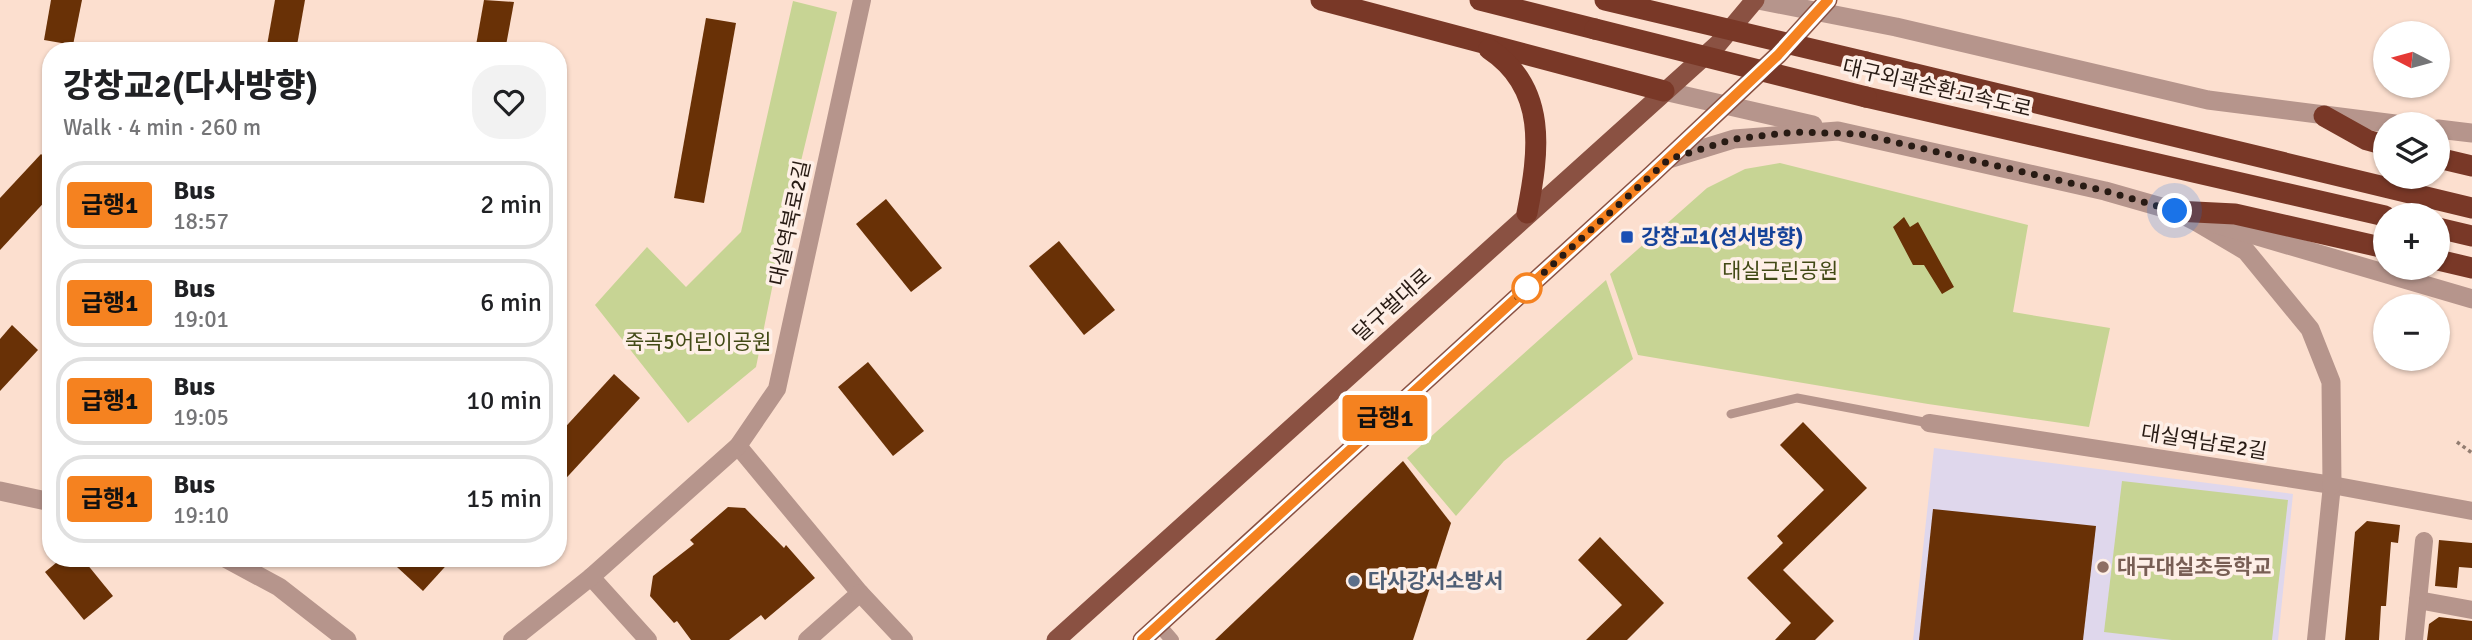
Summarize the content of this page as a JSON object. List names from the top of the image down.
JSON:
{
  "streets": {
    "highway": ["대구외곽순환고속도로"],
    "main road": ["달구벌대로"],
    "street": ["대실역북로2길", "대실역남로2길"]
  },
  "parks": ["대실근린공원", "죽곡5어린이공원"],
  "places": {
    "transit": ["강창교1(성서방향)"],
    "other": ["대구대실초등학교", "다사강서소방서"]
  },
  "lines": ["bus line 급행1"],
  "north": "left",
  "page": {
    "on_map": "급행1",
    "map_buttons": ["+", "−"],
    "heading": ["강창교2(다사방향)", "Walk · 4 min · 260 m"],
    "list": [
      {
        "mark": "급행1",
        "name": "Bus",
        "note": "18:57",
        "value": "2 min"
      },
      {
        "mark": "급행1",
        "name": "Bus",
        "note": "19:01",
        "value": "6 min"
      },
      {
        "mark": "급행1",
        "name": "Bus",
        "note": "19:05",
        "value": "10 min"
      },
      {
        "mark": "급행1",
        "name": "Bus",
        "note": "19:10",
        "value": "15 min"
      }
    ]
  }
}
